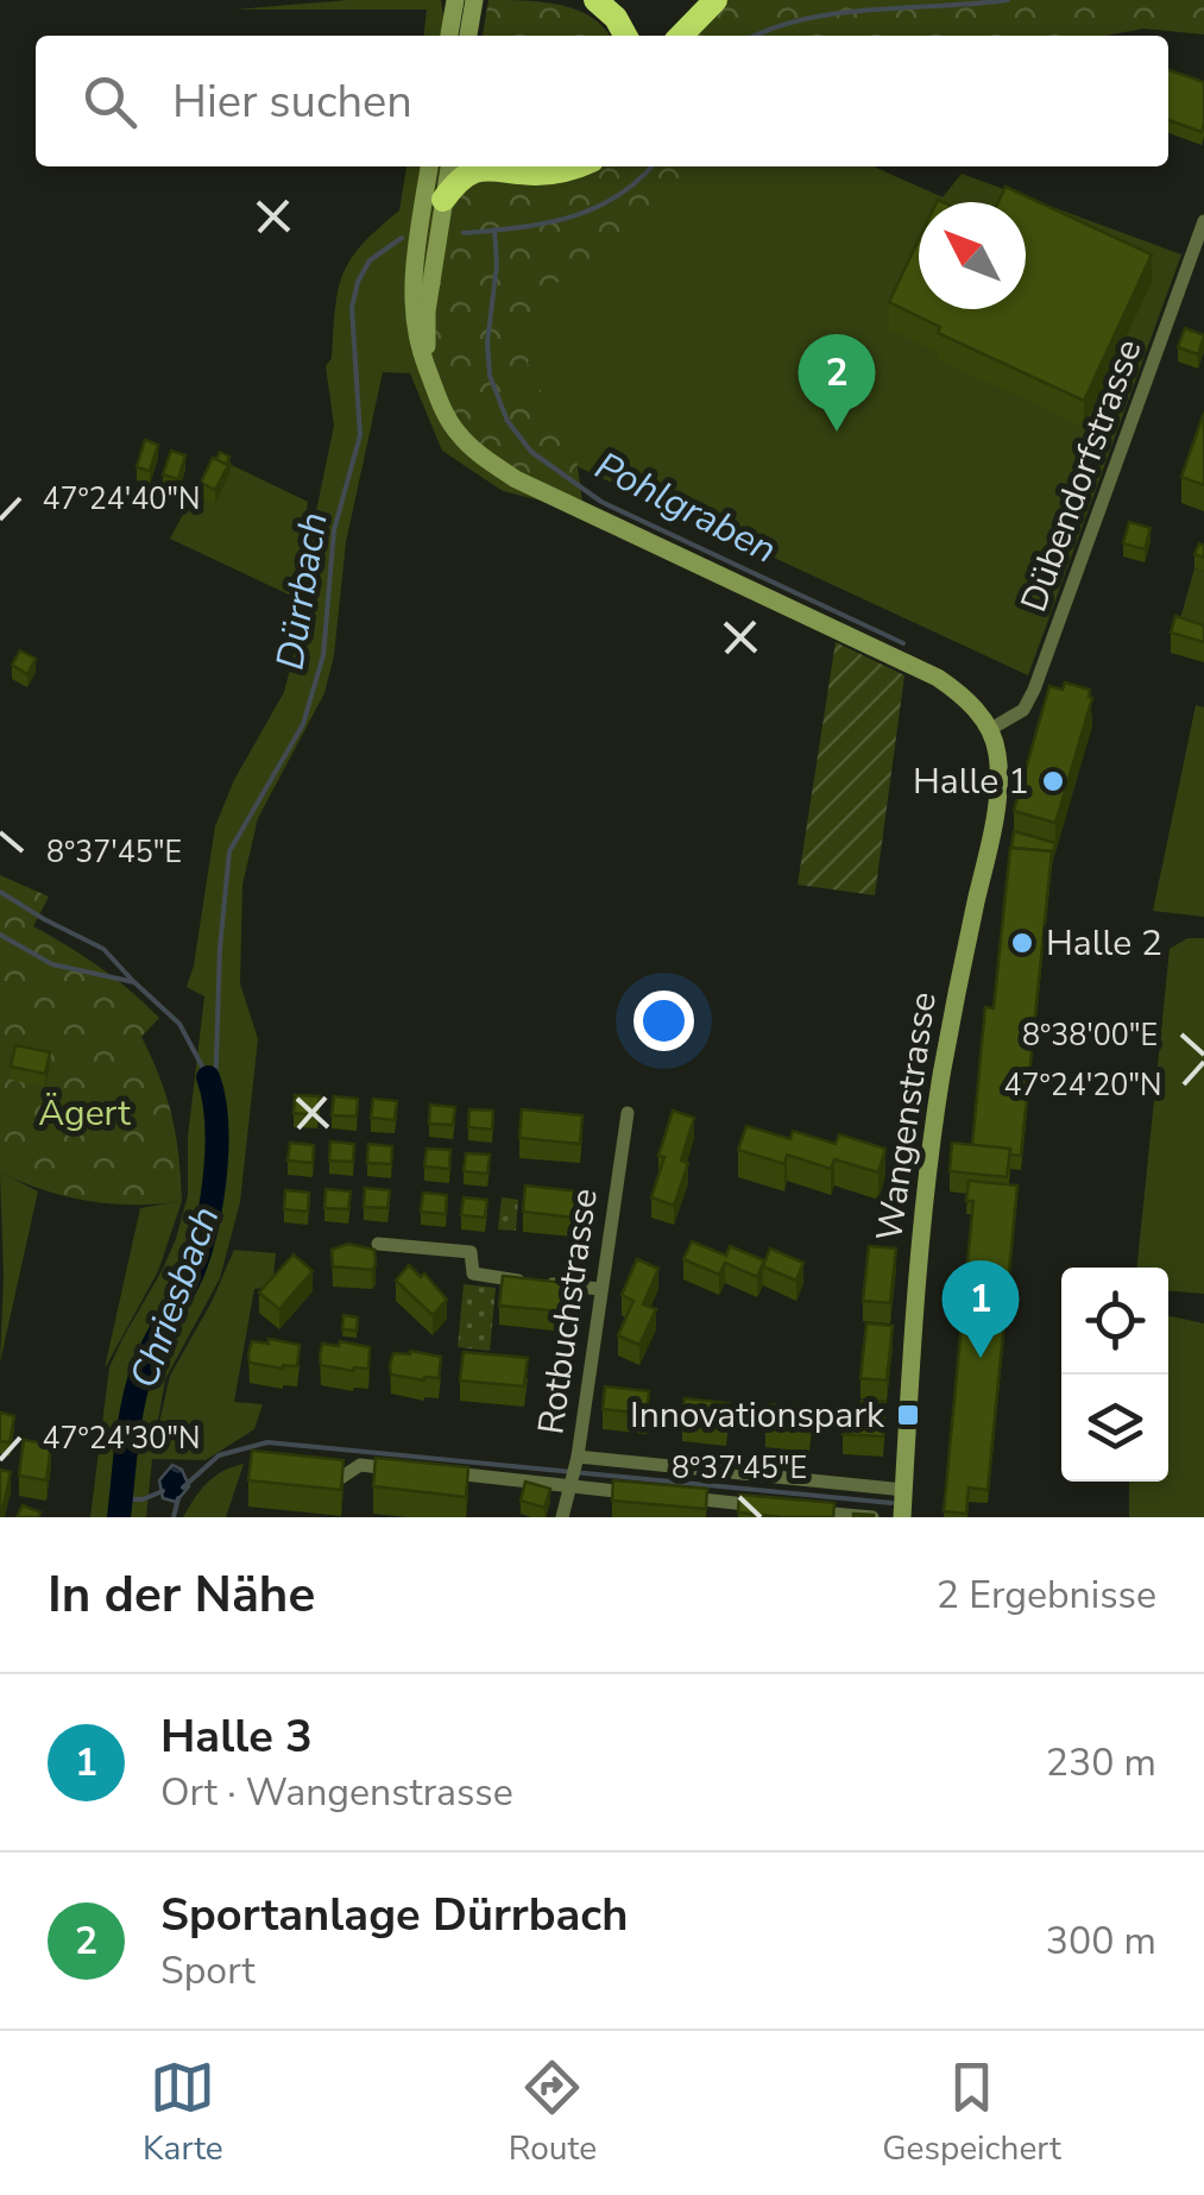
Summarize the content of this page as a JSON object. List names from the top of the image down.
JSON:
{
  "streets": {
    "main road": ["Wangenstrasse"],
    "street": ["Dübendorfstrasse", "Rotbuchstrasse"]
  },
  "crossings": [
    ["Dübendorfstrasse", "Wangenstrasse"]
  ],
  "water": ["Pohlgraben", "Dürrbach", "Chriesbach"],
  "parks": ["Ägert"],
  "places": {
    "other": ["Halle 1", "Halle 2"],
    "transit": ["Innovationspark"]
  },
  "north": "top left",
  "page": {
    "search": "Hier suchen",
    "pins": ["2", "1"],
    "heading": ["In der Nähe", "2 Ergebnisse"],
    "list": [
      {
        "mark": "1",
        "name": "Halle 3",
        "note": "Ort · Wangenstrasse",
        "value": "230 m"
      },
      {
        "mark": "2",
        "name": "Sportanlage Dürrbach",
        "note": "Sport",
        "value": "300 m"
      }
    ],
    "nav": ["Karte", "Route", "Gespeichert"]
  },
  "coordinates": [
    "47°24'40\"N",
    "8°37'45\"E",
    "8°38'00\"E",
    "47°24'20\"N",
    "47°24'30\"N"
  ]
}
